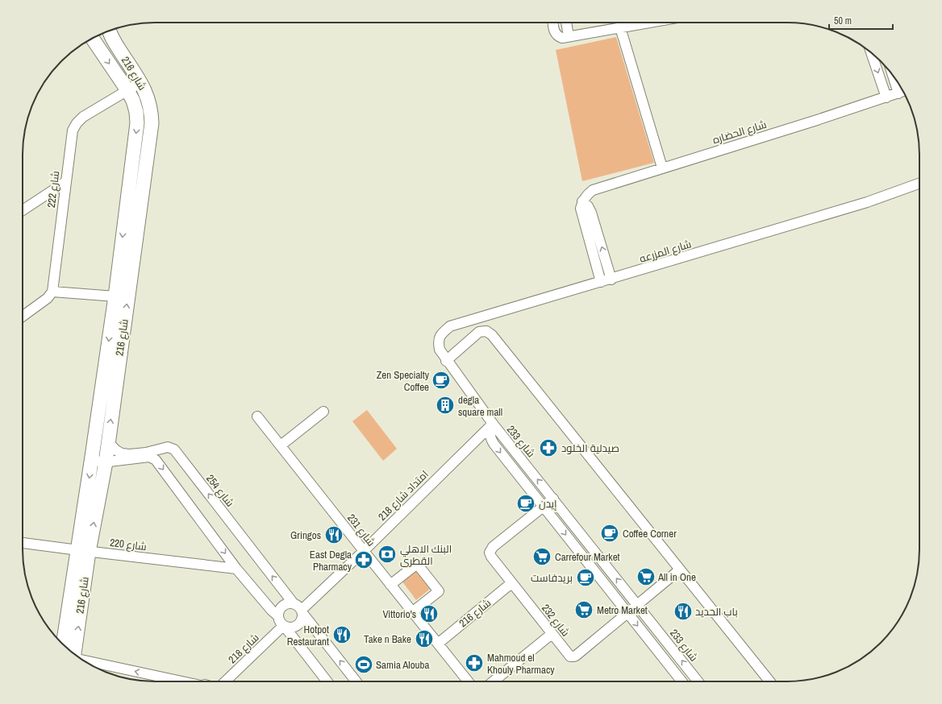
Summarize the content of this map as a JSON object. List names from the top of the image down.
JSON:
{
  "streets": {
    "main road": ["شارع 216"],
    "street": [
      "شارع الحضاره",
      "شارع 222",
      "شارع المزرعه",
      "شارع 233",
      "شارع 254",
      "امتداد شارع 218",
      "شارع 231",
      "شارع 220",
      "شارع 232",
      "شارع 218"
    ]
  },
  "crossings": [
    ["شارع 216", "شارع 222"],
    ["شارع 216", "شارع 254"],
    ["شارع 216", "شارع 231"],
    ["شارع 216", "شارع 220"],
    ["شارع 216", "شارع 232"],
    ["شارع المزرعه", "شارع 233"],
    ["شارع المزرعه", "امتداد شارع 218"],
    ["شارع 233", "امتداد شارع 218"],
    ["شارع 233", "شارع 232"],
    ["شارع 254", "امتداد شارع 218"],
    ["شارع 254", "شارع 218"],
    ["امتداد شارع 218", "شارع 231"],
    ["امتداد شارع 218", "شارع 218"]
  ],
  "places": {
    "cafe": [
      "Zen Specialty Coffee",
      "إيدن",
      "Coffee Corner",
      "بريدفاست"
    ],
    "building": ["degla square mall"],
    "pharmacy": ["صيدلية الخلود", "East Degla Pharmacy", "Mahmoud el Khouly Pharmacy"],
    "restaurant": [
      "Gringos",
      "باب الحديد",
      "Vittorio's",
      "Hotpot Restaurant",
      "Take n Bake"
    ],
    "bank": ["البنك الاهلي القطرى"],
    "supermarket": ["Carrefour Market", "All in One", "Metro Market"],
    "sports": ["Samia Alouba"]
  },
  "scale_bar": "50 m"
}
